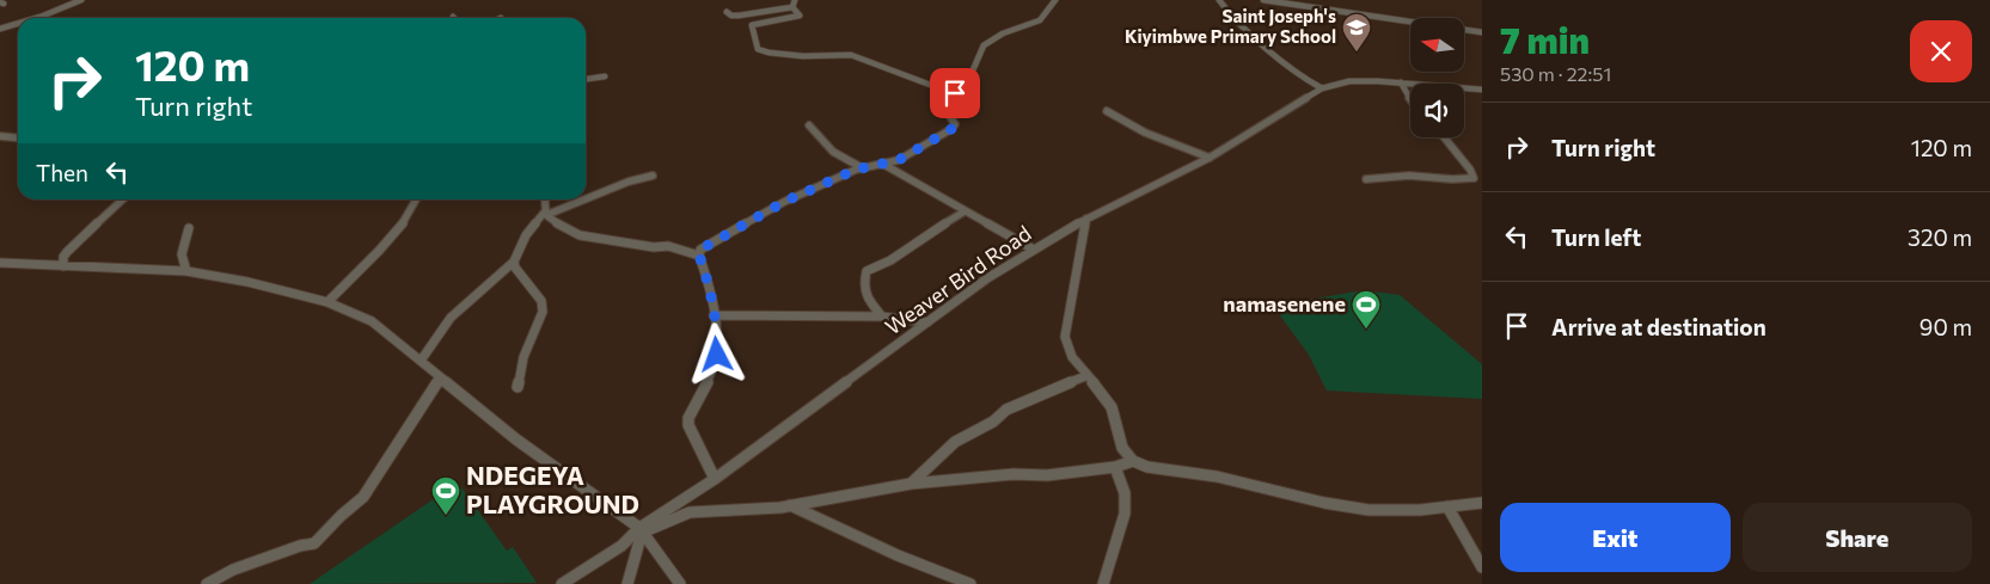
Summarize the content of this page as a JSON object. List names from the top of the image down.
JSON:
{
  "streets": {
    "street": ["Weaver Bird Road"]
  },
  "places": {
    "school or university": ["Saint Joseph's Kiyimbwe Primary School"],
    "sports": ["namasenene", "NDEGEYA PLAYGROUND"]
  },
  "north": "left",
  "page": {
    "heading": ["7 min", "530 m · 22:51"],
    "turn": ["120 m", "Turn right"],
    "list": [
      {
        "name": "Turn right",
        "value": "120 m"
      },
      {
        "name": "Turn left",
        "value": "320 m"
      },
      {
        "name": "Arrive at destination",
        "value": "90 m"
      }
    ],
    "then": "Then",
    "buttons": ["Exit", "Share"]
  }
}
